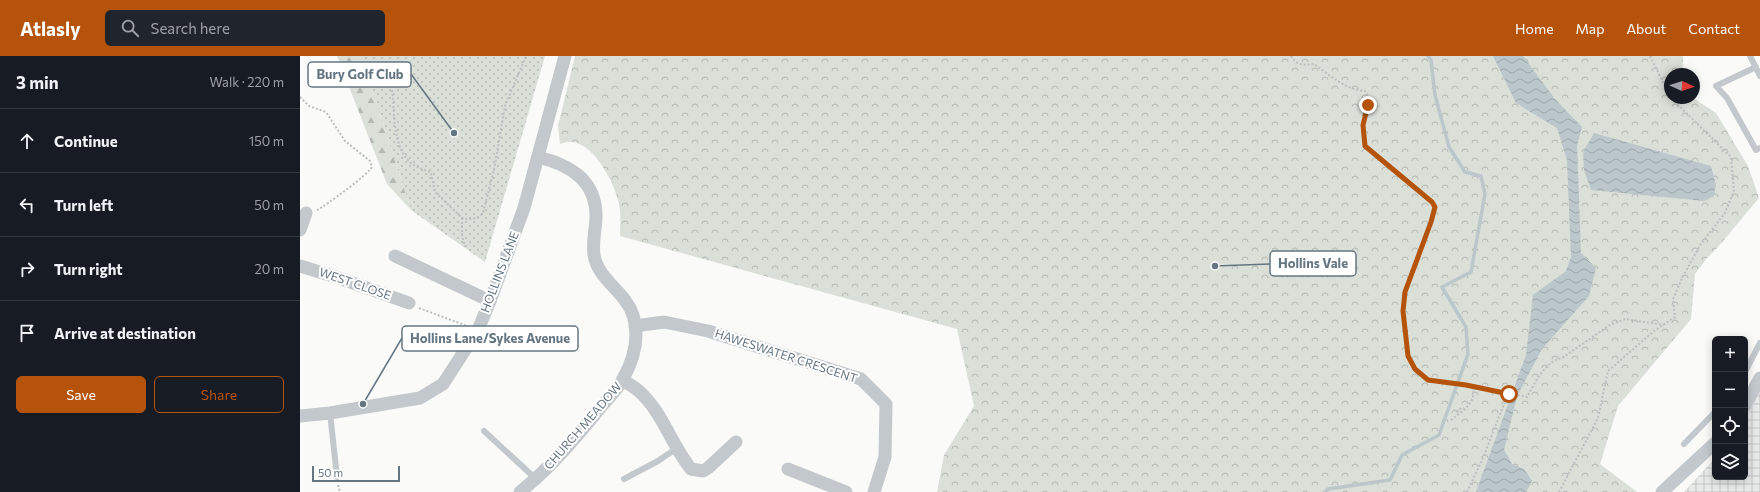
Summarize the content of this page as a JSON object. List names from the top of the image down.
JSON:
{
  "streets": {
    "street": [
      "HOLLINS LANE",
      "WEST CLOSE",
      "HAWESWATER CRESCENT",
      "CHURCH MEADOW"
    ]
  },
  "crossings": [
    ["HOLLINS LANE", "CHURCH MEADOW"],
    ["HAWESWATER CRESCENT", "CHURCH MEADOW"]
  ],
  "places": ["Bury Golf Club", "Hollins Vale", "Hollins Lane/Sykes Avenue"],
  "scale_bar": "50 m",
  "north": "right",
  "page": {
    "header": "Atlasly",
    "search": "Search here",
    "nav": [
      "Home",
      "Map",
      "About",
      "Contact"
    ],
    "heading": ["3 min", "Walk · 220 m"],
    "list": [
      ["Continue", "150 m"],
      ["Turn left", "50 m"],
      ["Turn right", "20 m"],
      "Arrive at destination"
    ],
    "map_buttons": ["+", "−"],
    "buttons": ["Save", "Share"],
    "scale": "50 m"
  }
}
